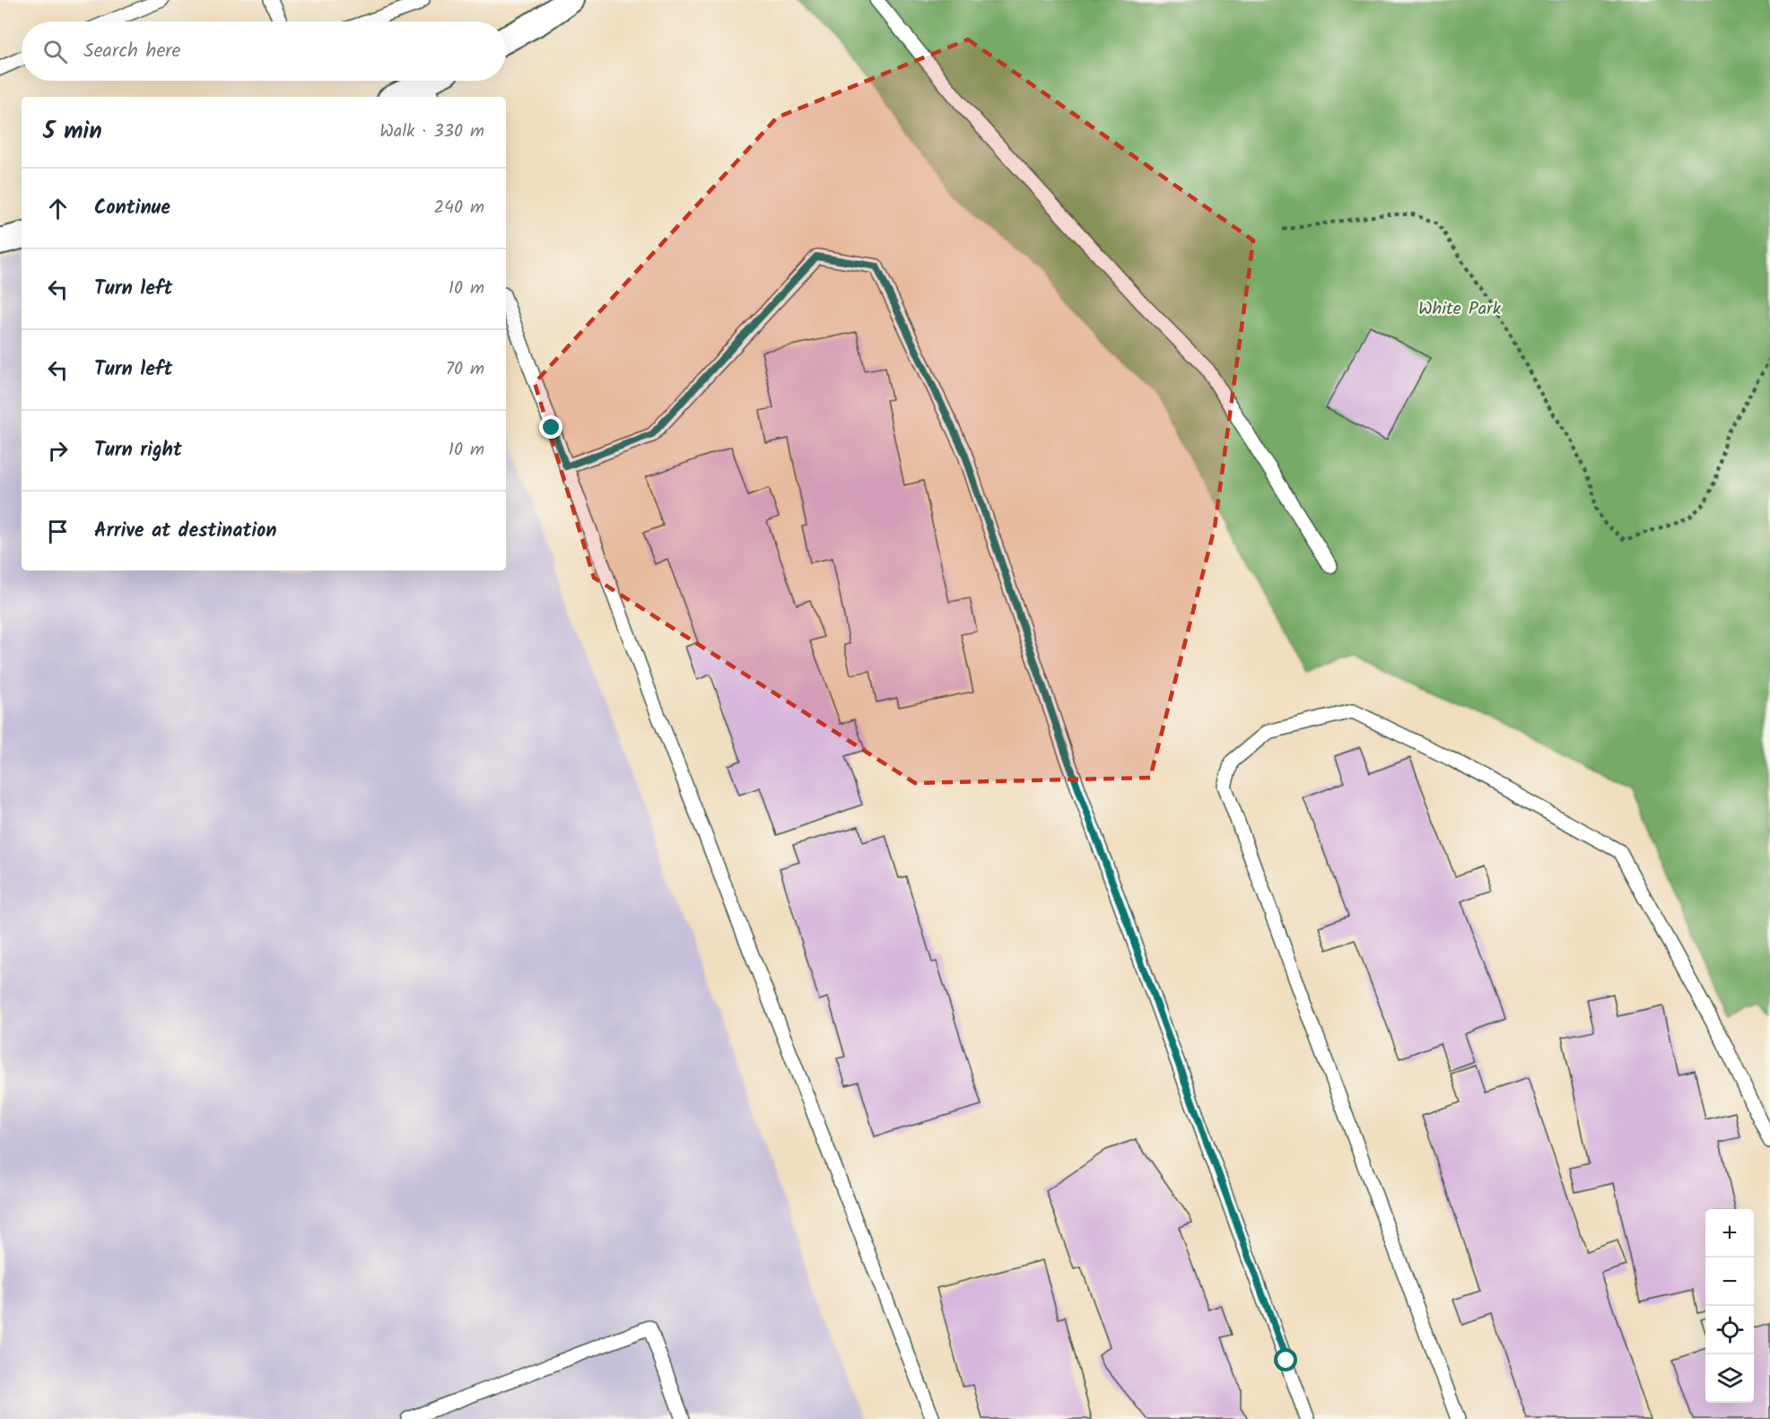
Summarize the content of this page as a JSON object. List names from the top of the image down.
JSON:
{
  "parks": ["White Park"],
  "page": {
    "search": "Search here",
    "heading": ["5 min", "Walk · 330 m"],
    "list": [
      ["Continue", "240 m"],
      ["Turn left", "10 m"],
      ["Turn left", "70 m"],
      ["Turn right", "10 m"],
      "Arrive at destination"
    ],
    "map_buttons": ["+", "−"]
  }
}
